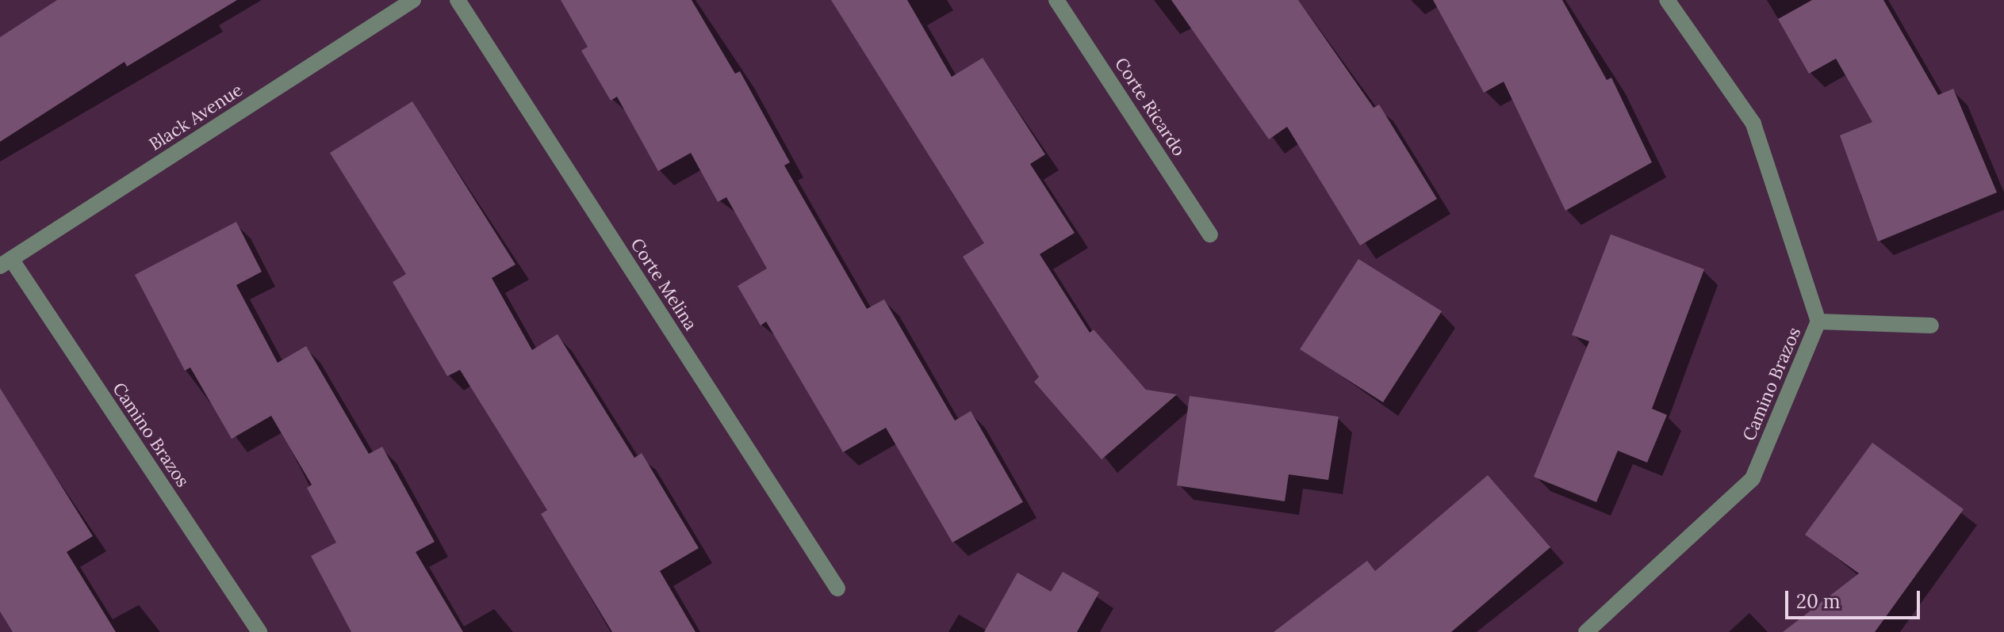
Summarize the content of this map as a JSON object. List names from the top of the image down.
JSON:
{
  "streets": {
    "street": [
      "Corte Ricardo",
      "Black Avenue",
      "Corte Melina",
      "Camino Brazos"
    ]
  },
  "crossings": [
    ["Black Avenue", "Camino Brazos"]
  ],
  "scale_bar": "20 m"
}
